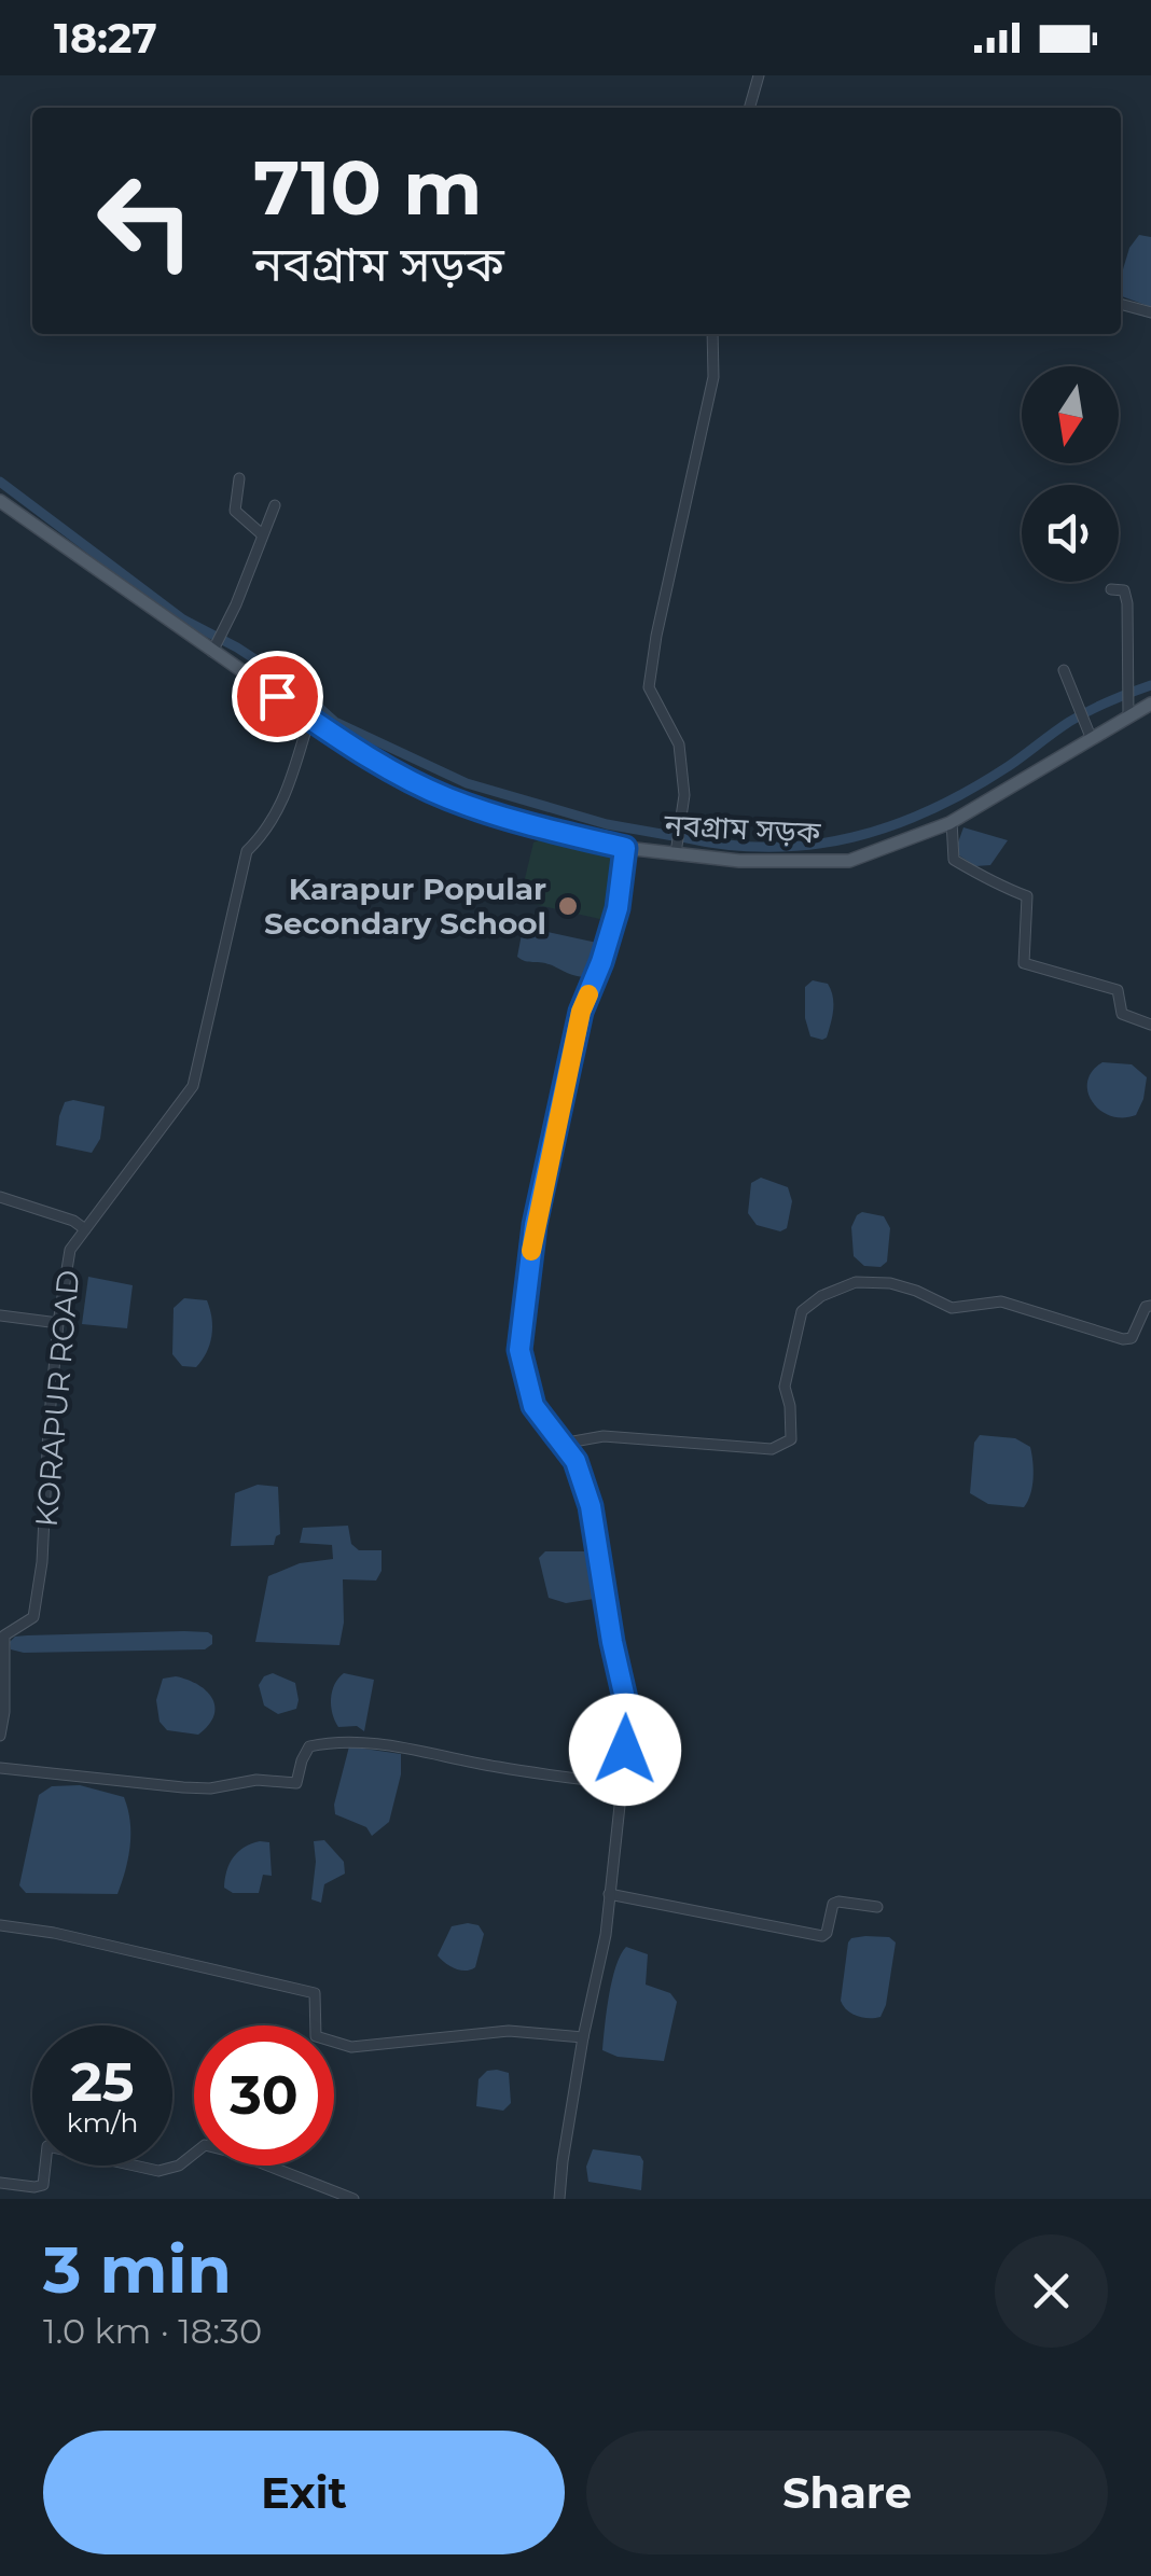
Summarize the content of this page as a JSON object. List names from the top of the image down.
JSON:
{
  "streets": {
    "main road": ["নবগ্রাম সড়ক"],
    "street": ["KORAPUR ROAD"]
  },
  "crossings": [
    ["নবগ্রাম সড়ক", "KORAPUR ROAD"]
  ],
  "places": ["Karapur Popular Secondary School"],
  "north": "bottom",
  "page": {
    "status": "18:27",
    "turn": ["710 m", "নবগ্রাম সড়ক"],
    "speed": "25 km/h",
    "limit": "30",
    "heading": ["3 min", "1.0 km · 18:30"],
    "buttons": ["Exit", "Share"]
  }
}
